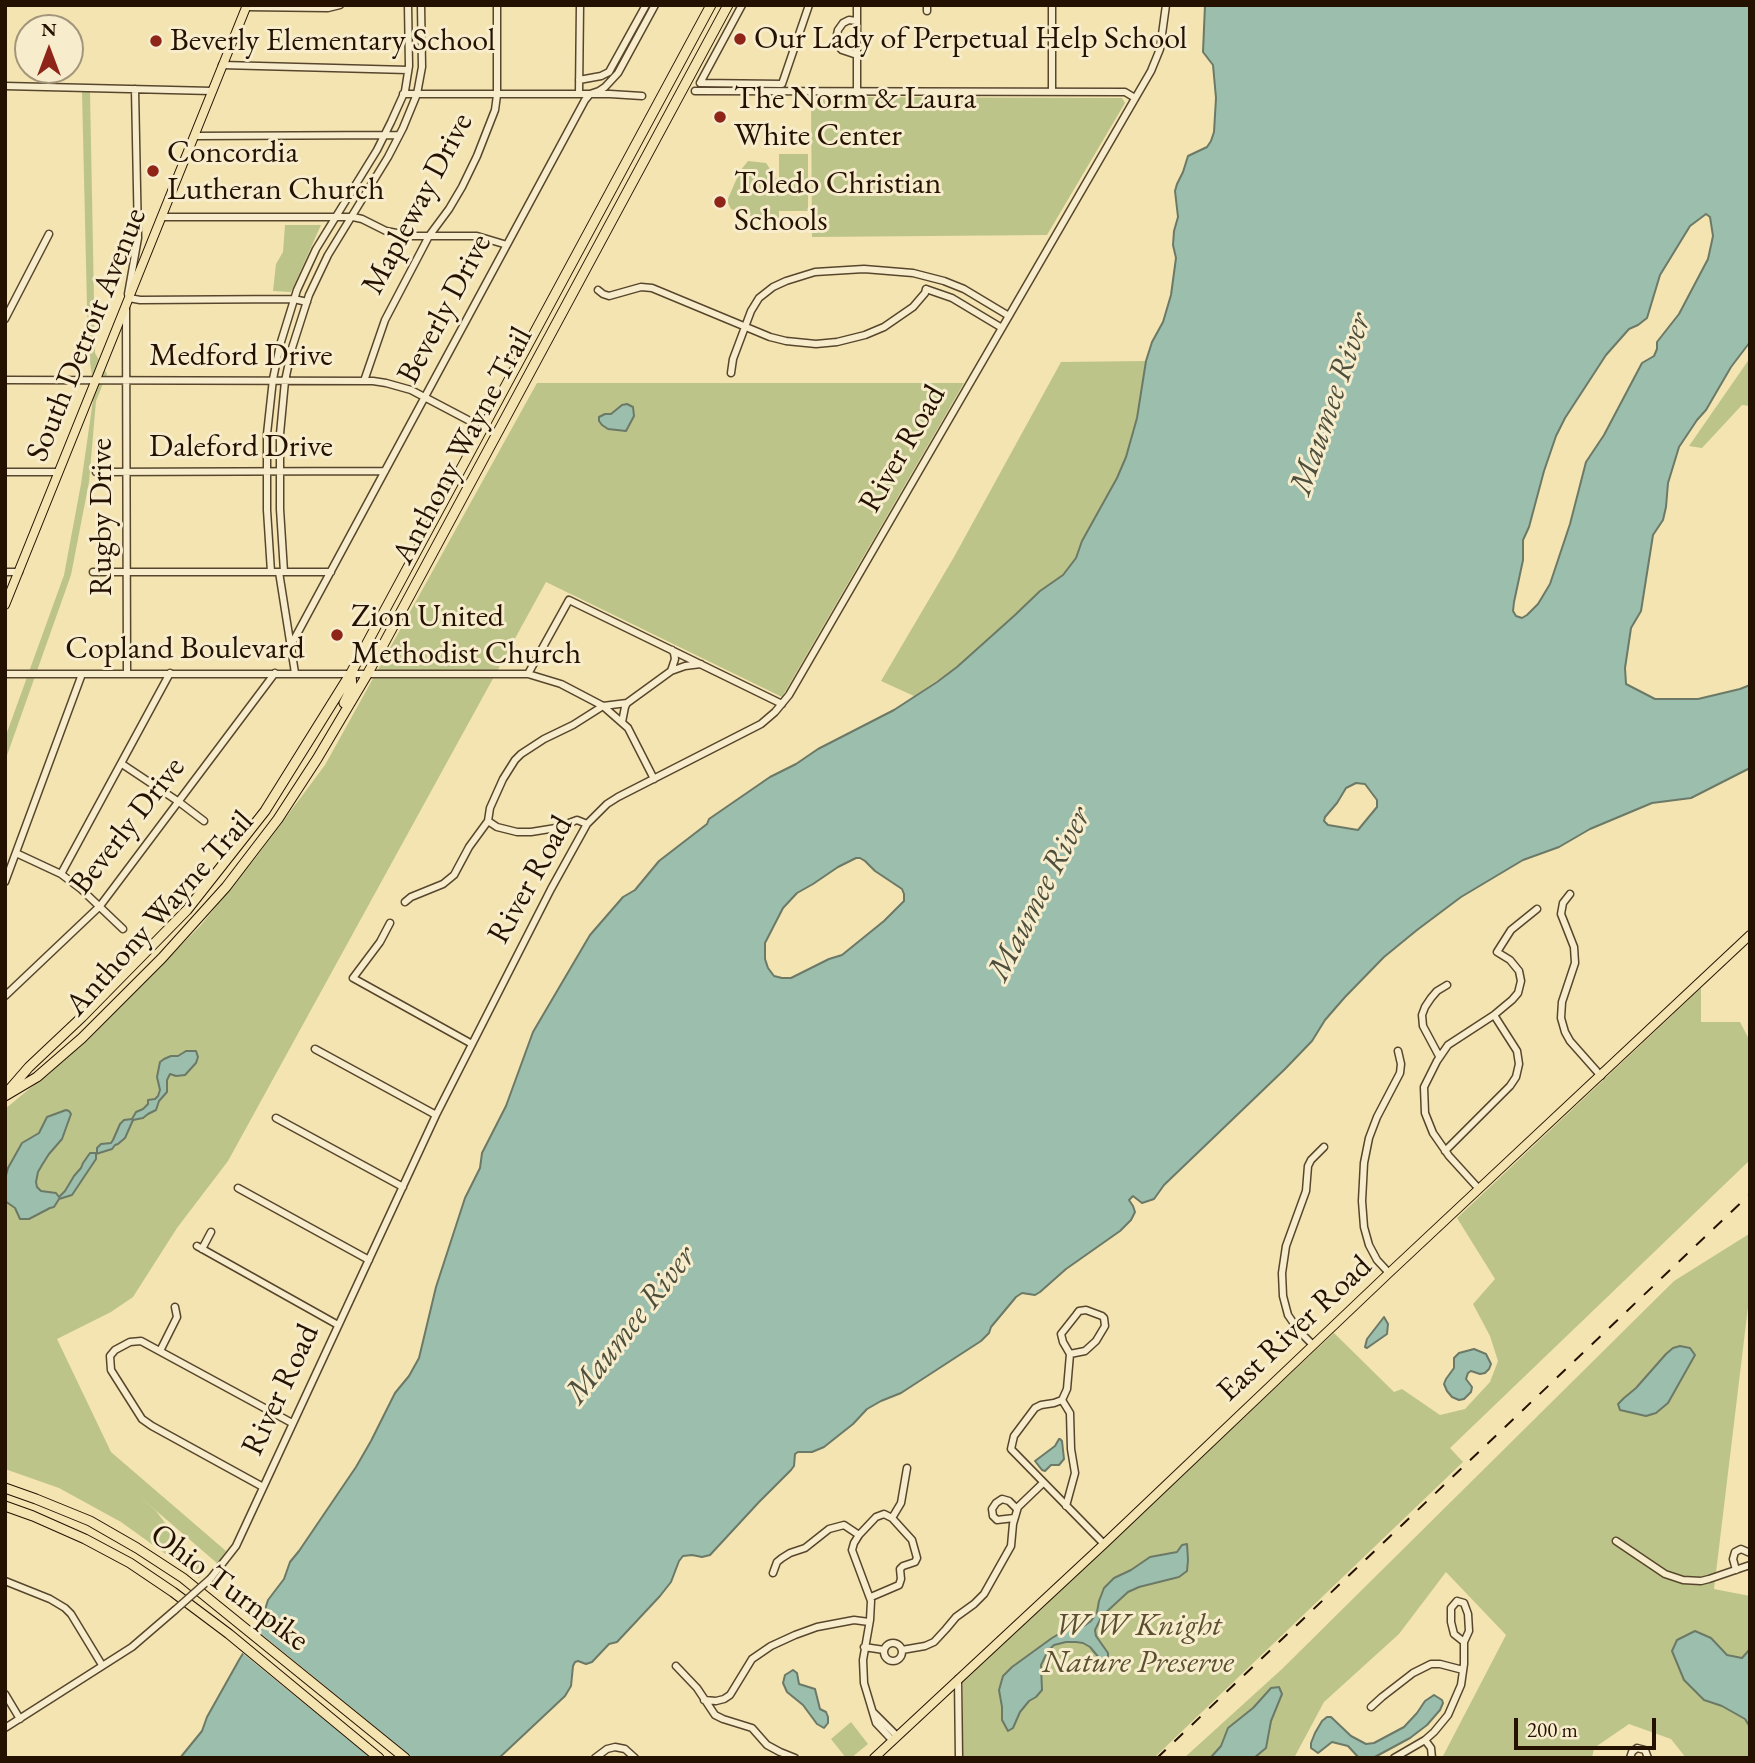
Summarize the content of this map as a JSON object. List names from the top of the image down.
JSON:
{
  "streets": {
    "highway": ["Anthony Wayne Trail", "Ohio Turnpike"],
    "main road": ["South Detroit Avenue", "East River Road"],
    "street": [
      "Mapleway Drive",
      "Beverly Drive",
      "Medford Drive",
      "Daleford Drive",
      "River Road",
      "Rugby Drive",
      "Copland Boulevard"
    ]
  },
  "crossings": [
    ["Mapleway Drive", "Medford Drive"],
    ["Beverly Drive", "Medford Drive"],
    ["Beverly Drive", "Daleford Drive"],
    ["Beverly Drive", "Copland Boulevard"],
    ["South Detroit Avenue", "Medford Drive"],
    ["South Detroit Avenue", "Rugby Drive"],
    ["Medford Drive", "Rugby Drive"],
    ["Anthony Wayne Trail", "Copland Boulevard"],
    ["Daleford Drive", "Rugby Drive"],
    ["River Road", "Copland Boulevard"],
    ["Rugby Drive", "Copland Boulevard"]
  ],
  "water": ["Maumee River"],
  "parks": ["W W Knight Nature Preserve"],
  "places": [
    "Our Lady of Perpetual Help School",
    "Beverly Elementary School",
    "The Norm & Laura White Center",
    "Concordia Lutheran Church",
    "Toledo Christian Schools",
    "Zion United Methodist Church"
  ],
  "scale_bar": "200 m",
  "north": "top"
}
